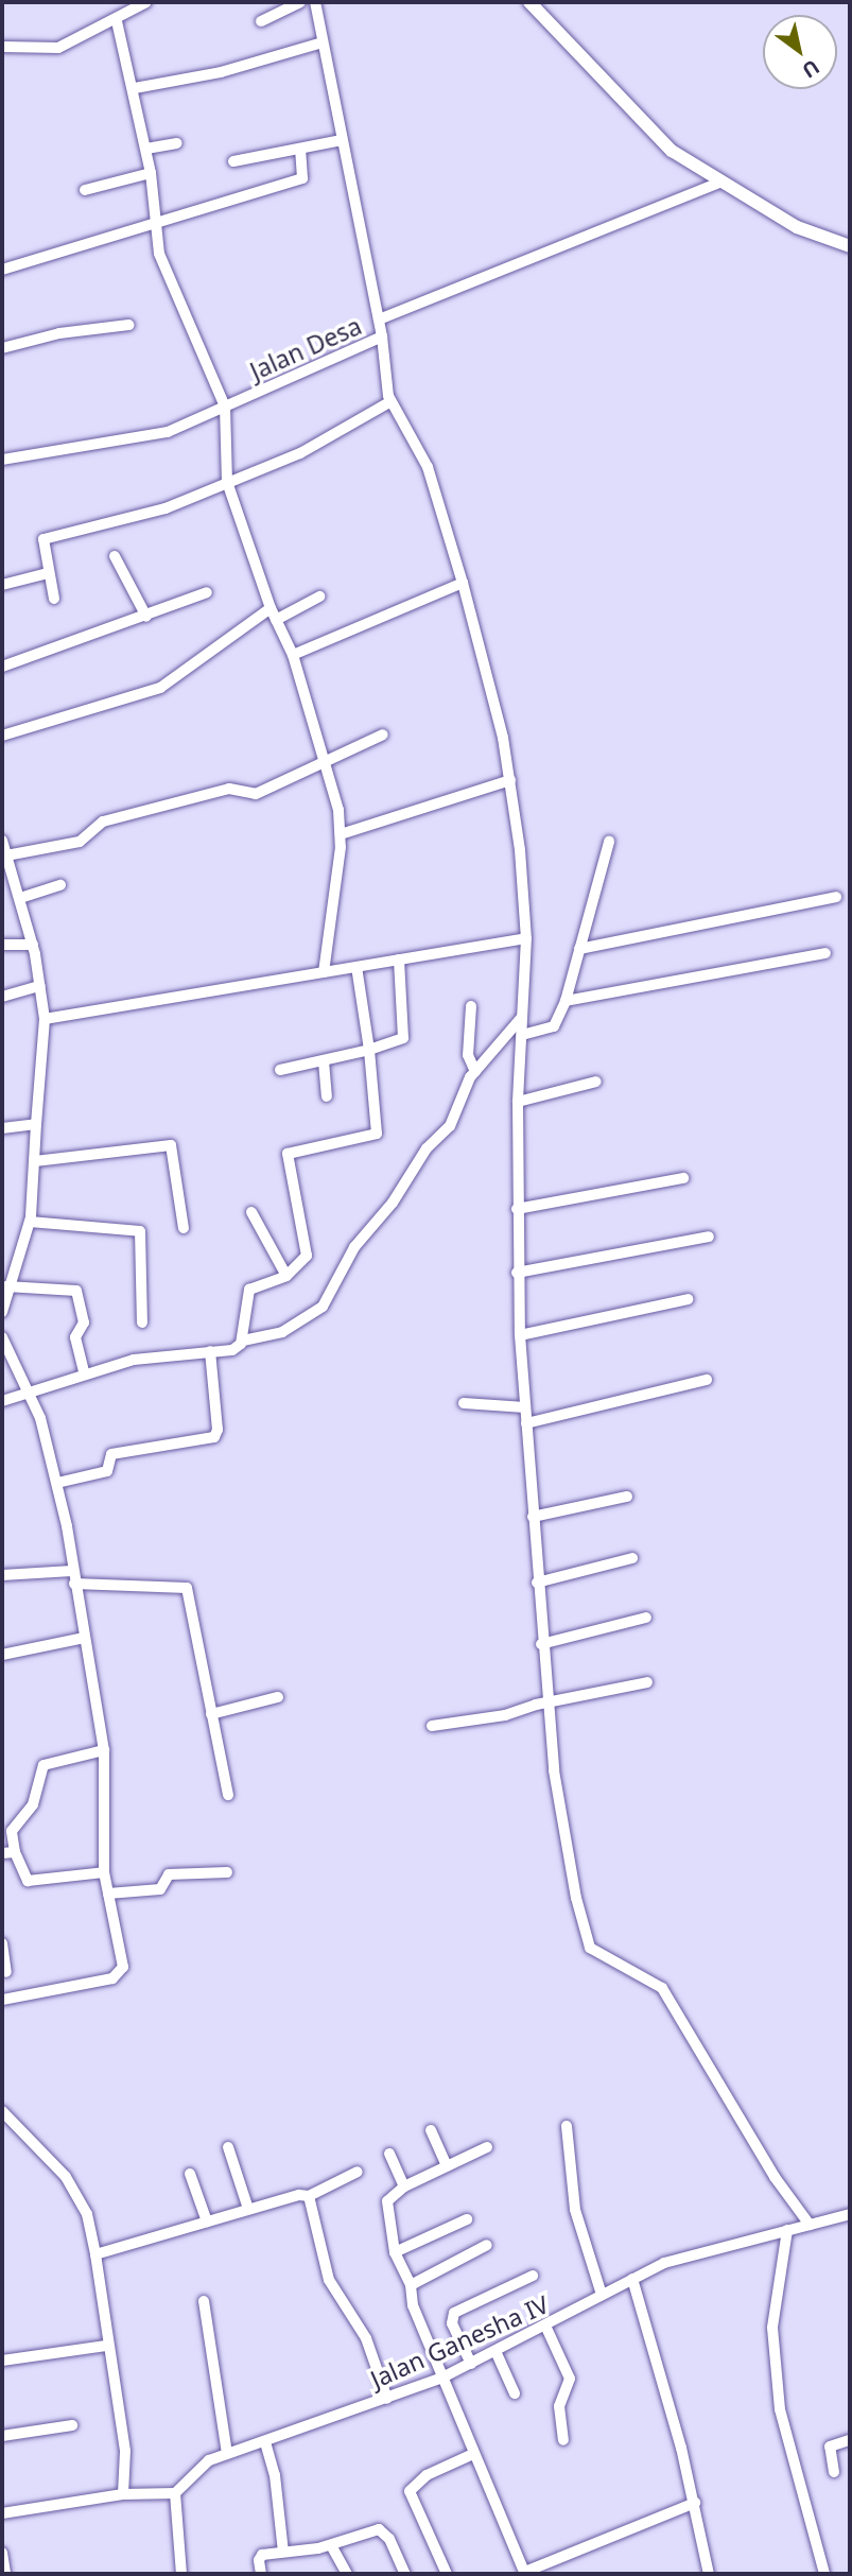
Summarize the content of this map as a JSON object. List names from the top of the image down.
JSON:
{
  "streets": {
    "street": ["Jalan Desa", "Jalan Ganesha IV"]
  },
  "north": "bottom right"
}
